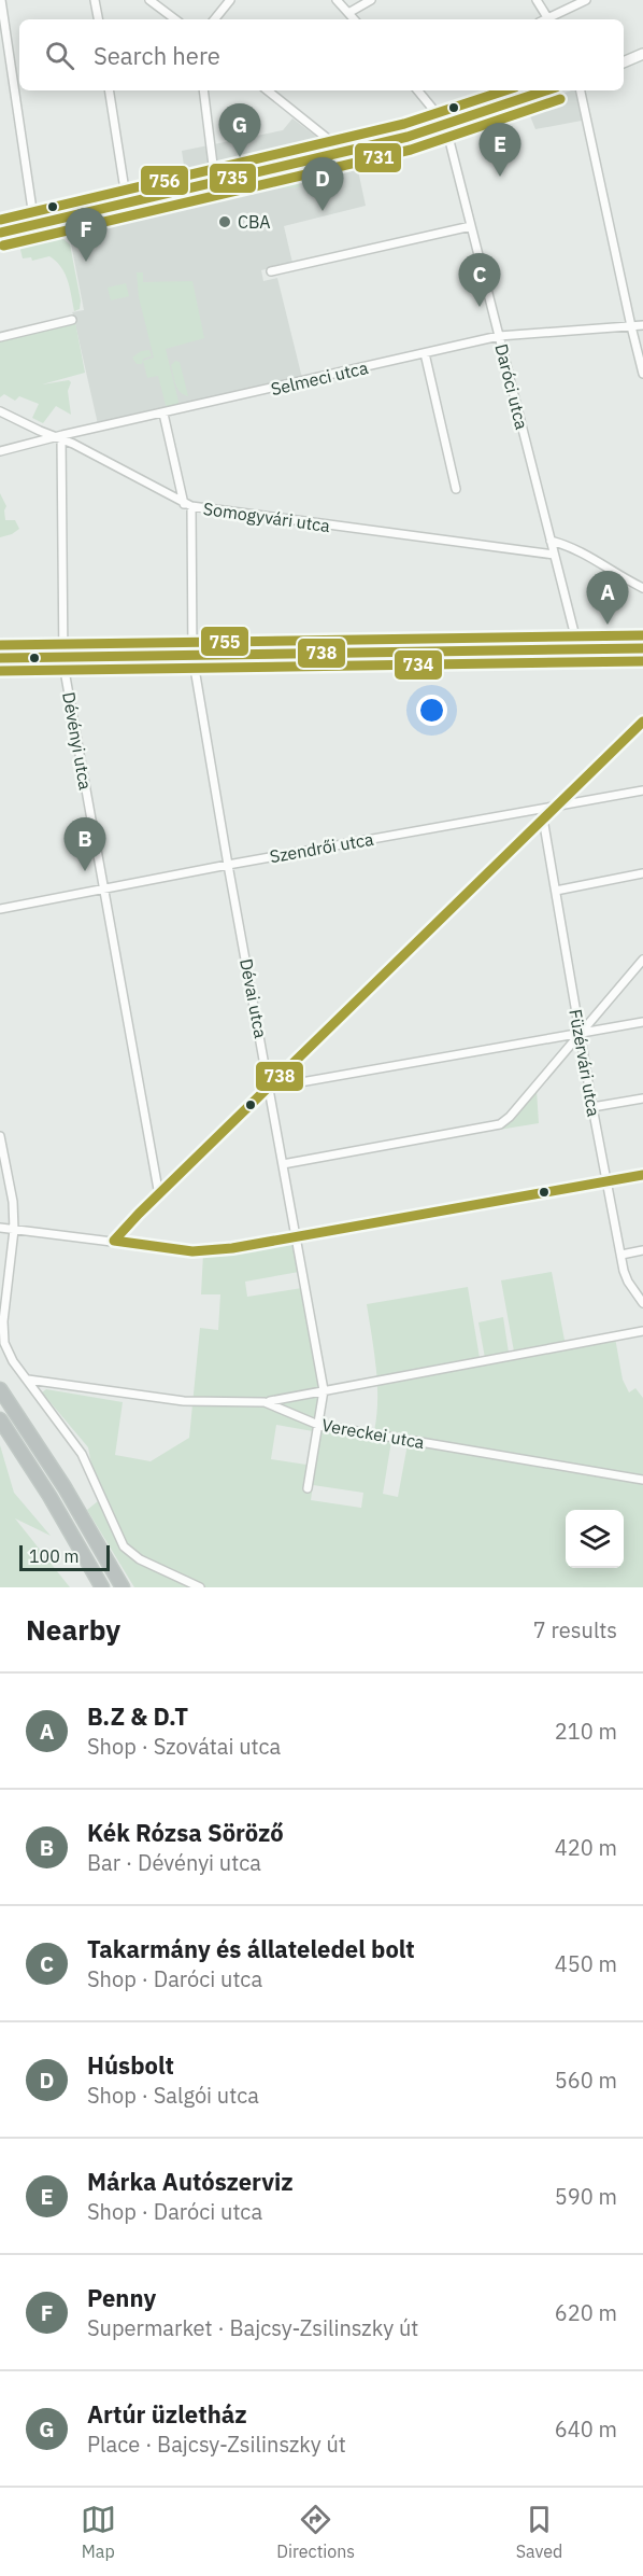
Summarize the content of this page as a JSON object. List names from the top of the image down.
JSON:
{
  "streets": {
    "street": [
      "Selmeci utca",
      "Daróci utca",
      "Somogyvári utca",
      "Dévényi utca",
      "Szendrői utca",
      "Dévai utca",
      "Füzérvári utca",
      "Vereckei utca"
    ]
  },
  "crossings": [
    ["Selmeci utca", "Daróci utca"],
    ["Selmeci utca", "Somogyvári utca"],
    ["Selmeci utca", "Dévényi utca"],
    ["Selmeci utca", "Dévai utca"],
    ["Daróci utca", "Somogyvári utca"],
    ["Somogyvári utca", "Dévényi utca"],
    ["Somogyvári utca", "Dévai utca"],
    ["Dévényi utca", "Szendrői utca"],
    ["Szendrői utca", "Dévai utca"],
    ["Dévai utca", "Vereckei utca"]
  ],
  "places": ["CBA"],
  "lines": [
    "transit line 735",
    "transit line 756",
    "transit line 731",
    "transit line 755",
    "transit line 738",
    "transit line 734"
  ],
  "scale_bar": "100 m",
  "page": {
    "search": "Search here",
    "pins": [
      "G",
      "E",
      "D",
      "F",
      "C",
      "A",
      "B"
    ],
    "scale": "100 m",
    "heading": ["Nearby", "7 results"],
    "list": [
      {
        "mark": "A",
        "name": "B.Z & D.T",
        "note": "Shop · Szovátai utca",
        "value": "210 m"
      },
      {
        "mark": "B",
        "name": "Kék Rózsa Söröző",
        "note": "Bar · Dévényi utca",
        "value": "420 m"
      },
      {
        "mark": "C",
        "name": "Takarmány és állateledel bolt",
        "note": "Shop · Daróci utca",
        "value": "450 m"
      },
      {
        "mark": "D",
        "name": "Húsbolt",
        "note": "Shop · Salgói utca",
        "value": "560 m"
      },
      {
        "mark": "E",
        "name": "Márka Autószerviz",
        "note": "Shop · Daróci utca",
        "value": "590 m"
      },
      {
        "mark": "F",
        "name": "Penny",
        "note": "Supermarket · Bajcsy-Zsilinszky út",
        "value": "620 m"
      },
      {
        "mark": "G",
        "name": "Artúr üzletház",
        "note": "Place · Bajcsy-Zsilinszky út",
        "value": "640 m"
      }
    ],
    "nav": ["Map", "Directions", "Saved"]
  }
}
